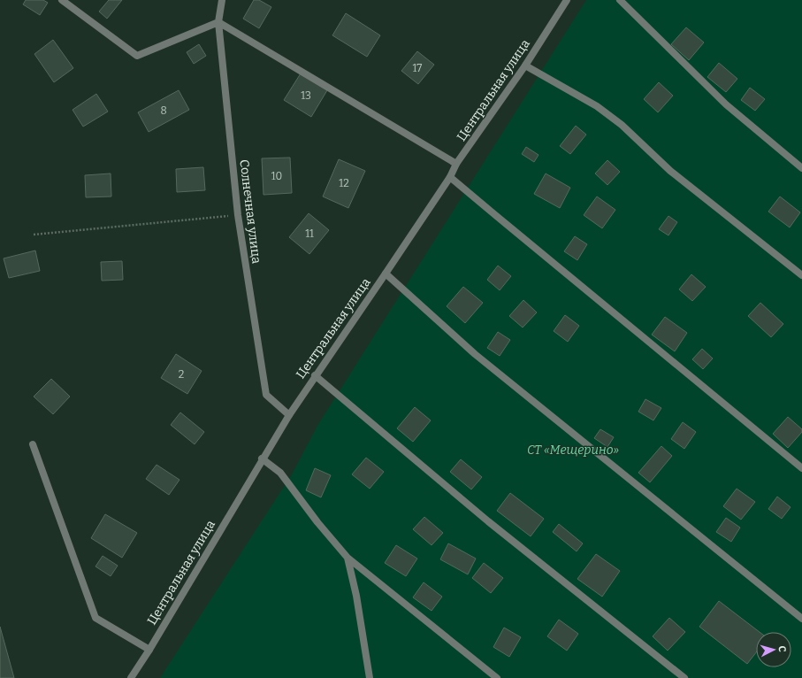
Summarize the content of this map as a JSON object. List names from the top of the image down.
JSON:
{
  "streets": {
    "street": ["Центральная улица", "Солнечная улица"]
  },
  "crossings": [
    ["Центральная улица", "Солнечная улица"]
  ],
  "parks": ["СТ «Мещерино»"],
  "house_numbers": [
    "17",
    "13",
    "8",
    "10",
    "12",
    "11",
    "2"
  ],
  "north": "right"
}
